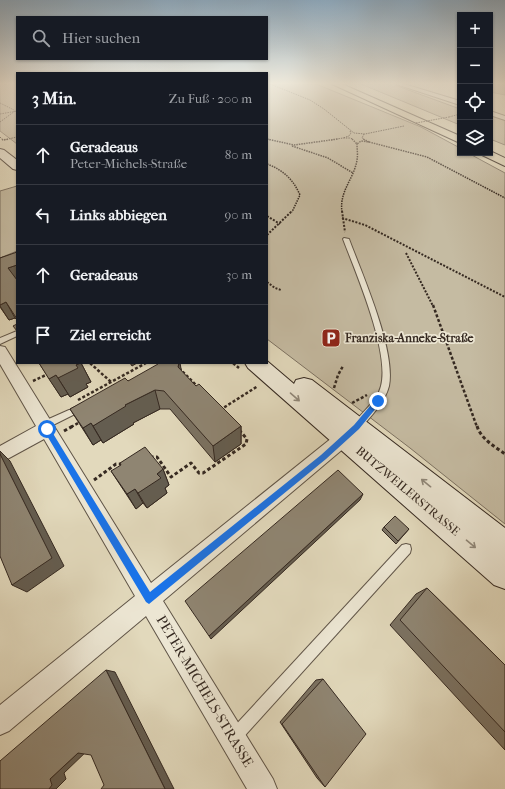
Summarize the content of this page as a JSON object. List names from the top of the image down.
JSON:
{
  "streets": {
    "main road": ["BUTZWEILERSTRASSE"],
    "street": ["PETER-MICHELS-STRASSE"]
  },
  "places": {
    "parking": ["Franziska-Anneke-Straße"]
  },
  "page": {
    "map_buttons": ["+", "−"],
    "search": "Hier suchen",
    "heading": ["3 Min.", "Zu Fuß · 200 m"],
    "list": [
      ["Geradeaus", "Peter-Michels-Straße", "80 m"],
      ["Links abbiegen", "90 m"],
      ["Geradeaus", "30 m"],
      "Ziel erreicht"
    ]
  }
}
